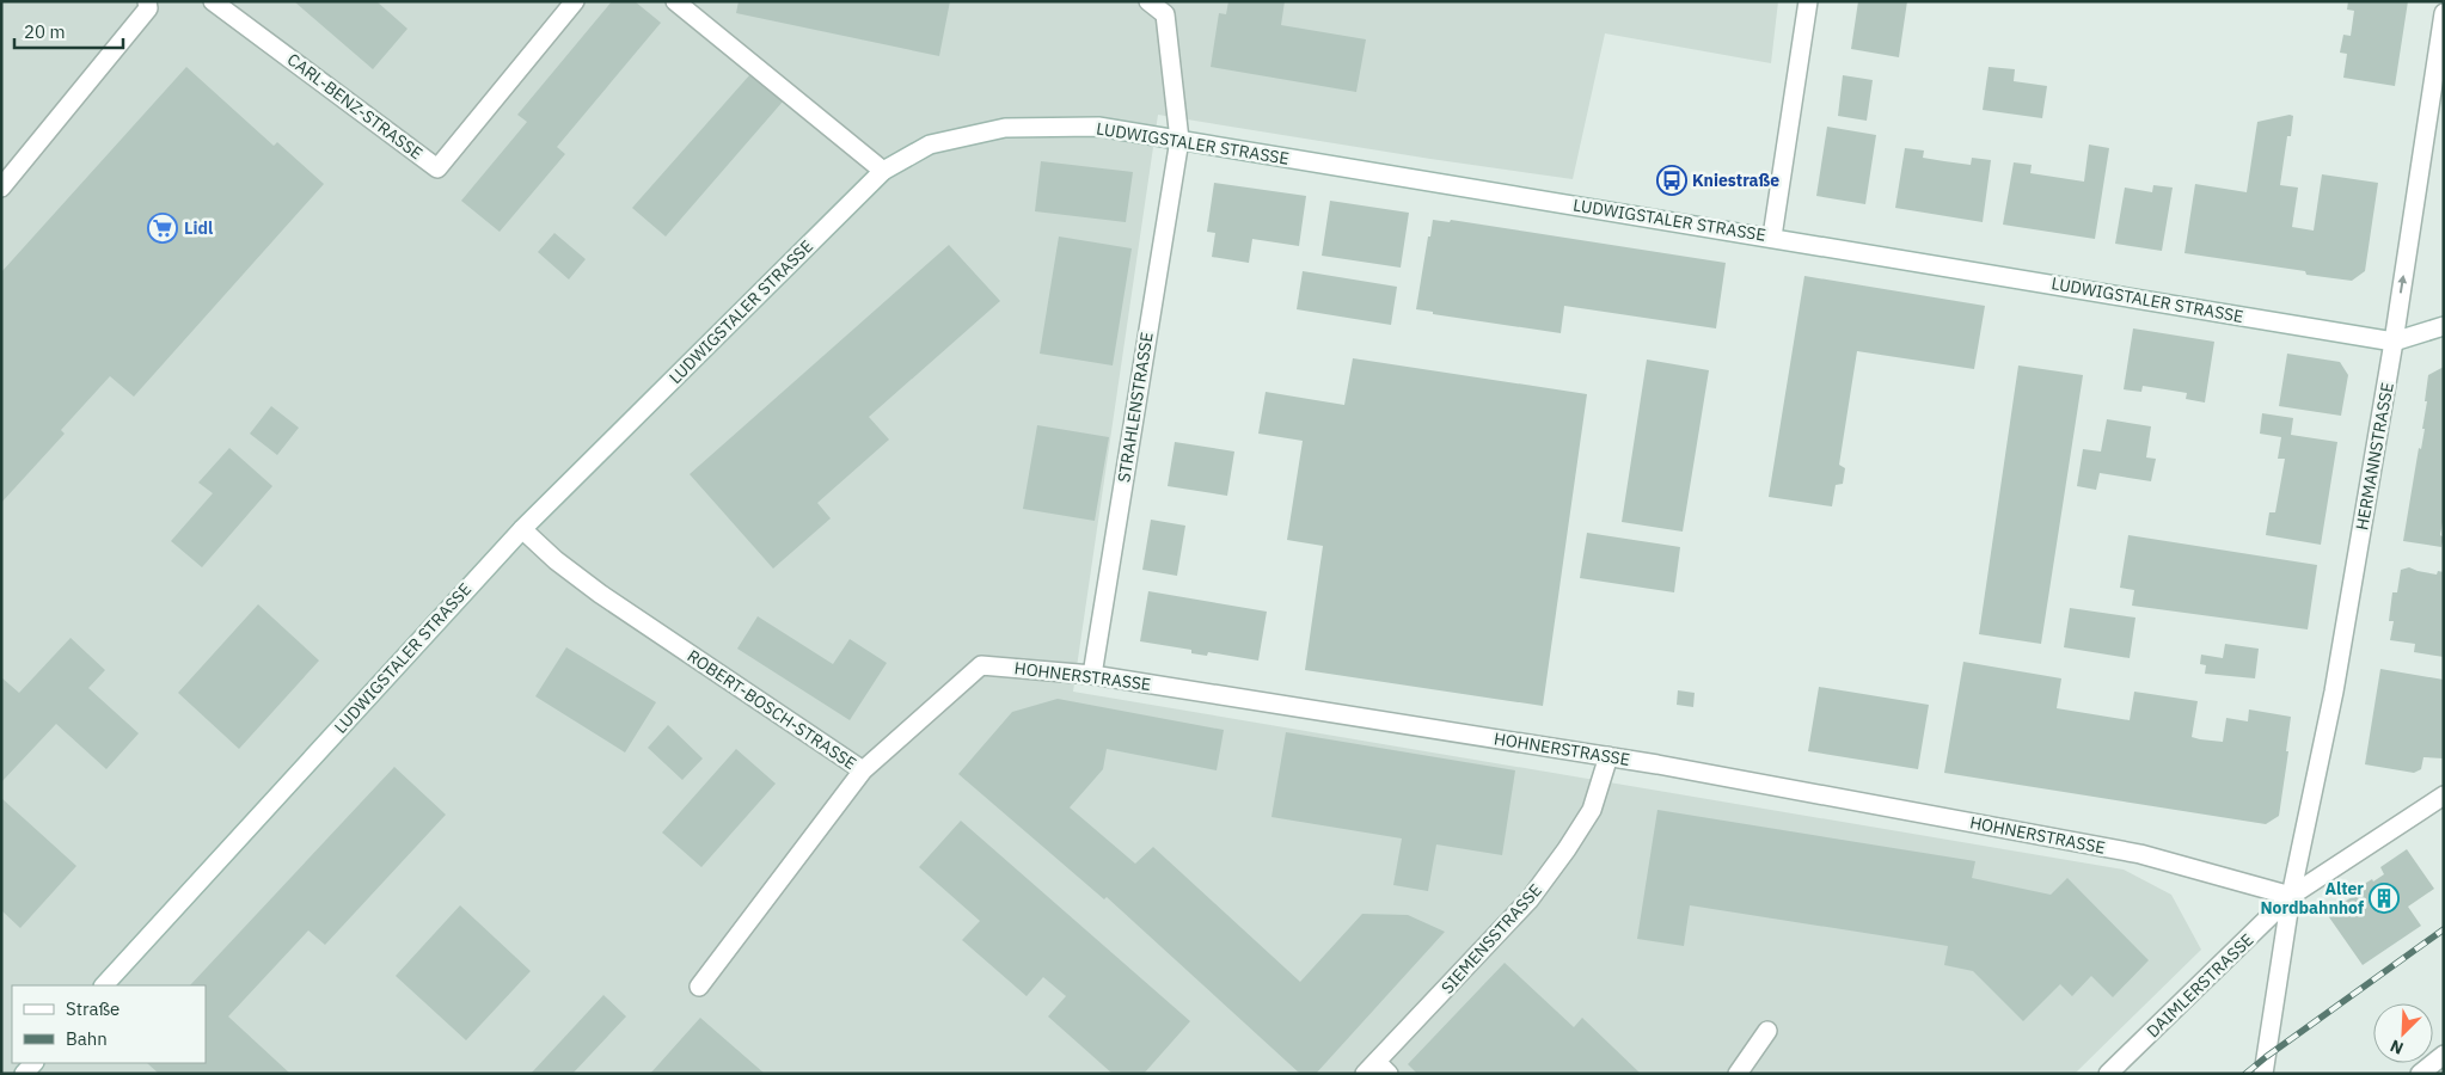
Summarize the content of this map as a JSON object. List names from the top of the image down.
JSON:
{
  "streets": {
    "street": [
      "CARL-BENZ-STRASSE",
      "LUDWIGSTALER STRASSE",
      "STRAHLENSTRASSE",
      "HERMANNSTRASSE",
      "HOHNERSTRASSE",
      "ROBERT-BOSCH-STRASSE",
      "SIEMENSSTRASSE",
      "DAIMLERSTRASSE"
    ]
  },
  "crossings": [
    ["LUDWIGSTALER STRASSE", "STRAHLENSTRASSE"],
    ["LUDWIGSTALER STRASSE", "HERMANNSTRASSE"],
    ["LUDWIGSTALER STRASSE", "ROBERT-BOSCH-STRASSE"],
    ["STRAHLENSTRASSE", "HOHNERSTRASSE"],
    ["HERMANNSTRASSE", "HOHNERSTRASSE"],
    ["HERMANNSTRASSE", "DAIMLERSTRASSE"],
    ["HOHNERSTRASSE", "ROBERT-BOSCH-STRASSE"],
    ["HOHNERSTRASSE", "SIEMENSSTRASSE"],
    ["HOHNERSTRASSE", "DAIMLERSTRASSE"]
  ],
  "places": {
    "bus stop": ["Kniestraße"],
    "supermarket": ["Lidl"],
    "building": ["Alter Nordbahnhof"]
  },
  "legend": ["Straße", "Bahn"],
  "scale_bar": "20 m",
  "north": "bottom left"
}
